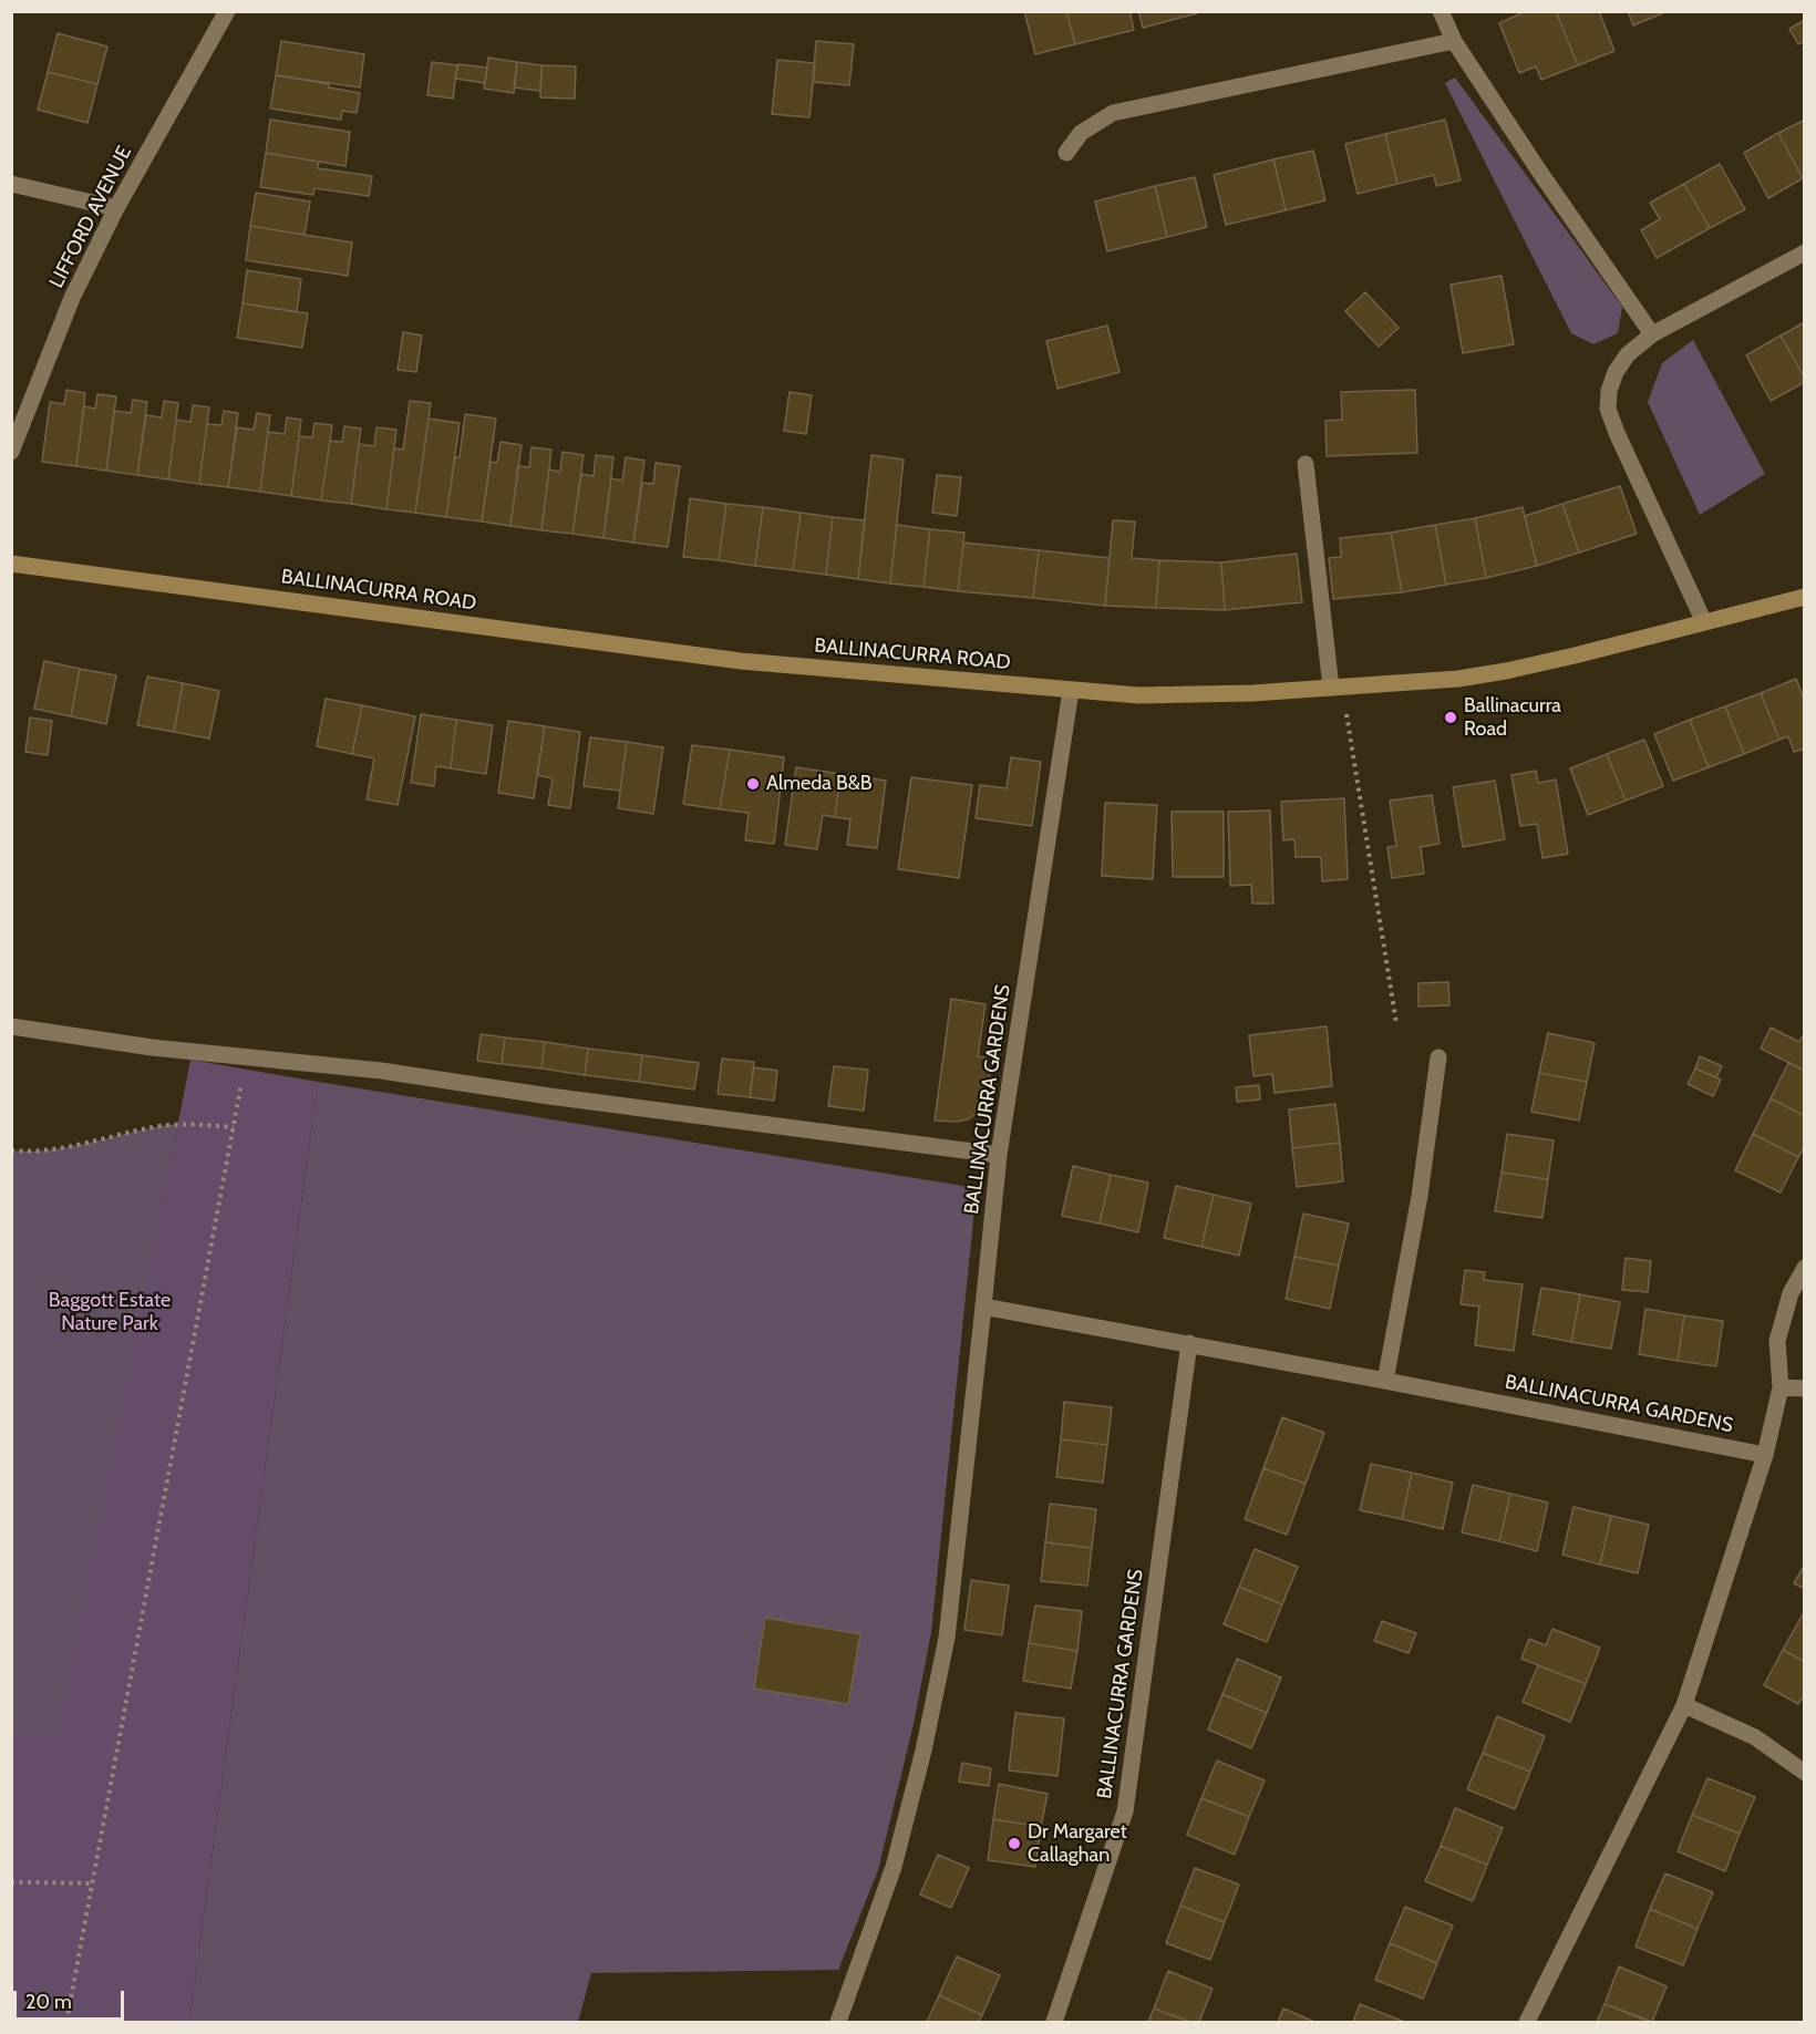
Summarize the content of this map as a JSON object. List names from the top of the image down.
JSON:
{
  "streets": {
    "main road": ["BALLINACURRA ROAD"],
    "street": ["LIFFORD AVENUE", "BALLINACURRA GARDENS"]
  },
  "crossings": [
    ["BALLINACURRA ROAD", "BALLINACURRA GARDENS"]
  ],
  "parks": ["Baggott Estate Nature Park"],
  "places": ["Ballinacurra Road", "Almeda B&B", "Dr Margaret Callaghan"],
  "scale_bar": "20 m"
}
